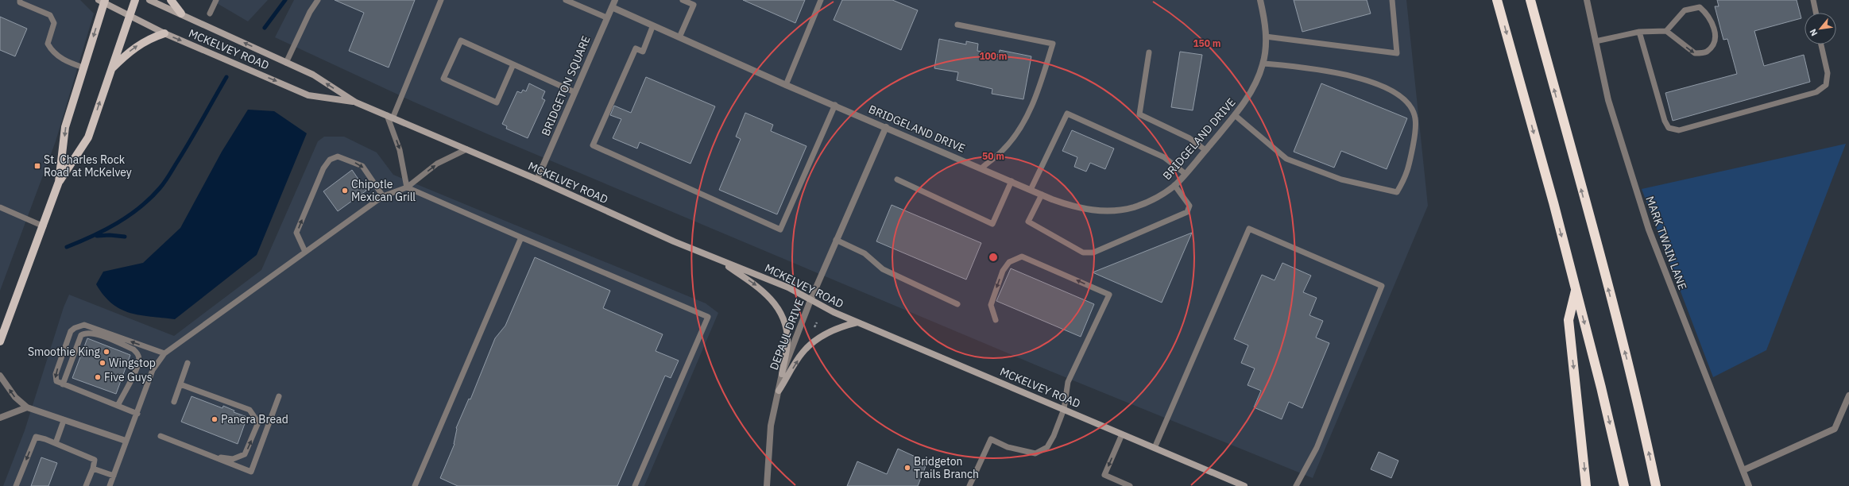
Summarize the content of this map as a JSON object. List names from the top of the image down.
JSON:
{
  "streets": {
    "street": [
      "MCKELVEY ROAD",
      "BRIDGETON SQUARE",
      "BRIDGELAND DRIVE",
      "MARK TWAIN LANE",
      "DEPAUL DRIVE"
    ]
  },
  "crossings": [
    ["MCKELVEY ROAD", "BRIDGETON SQUARE"],
    ["MCKELVEY ROAD", "DEPAUL DRIVE"],
    ["BRIDGETON SQUARE", "BRIDGELAND DRIVE"],
    ["BRIDGELAND DRIVE", "DEPAUL DRIVE"]
  ],
  "places": {
    "transit": ["St. Charles Rock Road at McKelvey"],
    "other": [
      "Chipotle Mexican Grill",
      "Smoothie King",
      "Wingstop",
      "Five Guys",
      "Panera Bread",
      "Bridgeton Trails Branch"
    ]
  },
  "north": "bottom left",
  "rings": ["150 m", "100 m", "50 m"]
}
